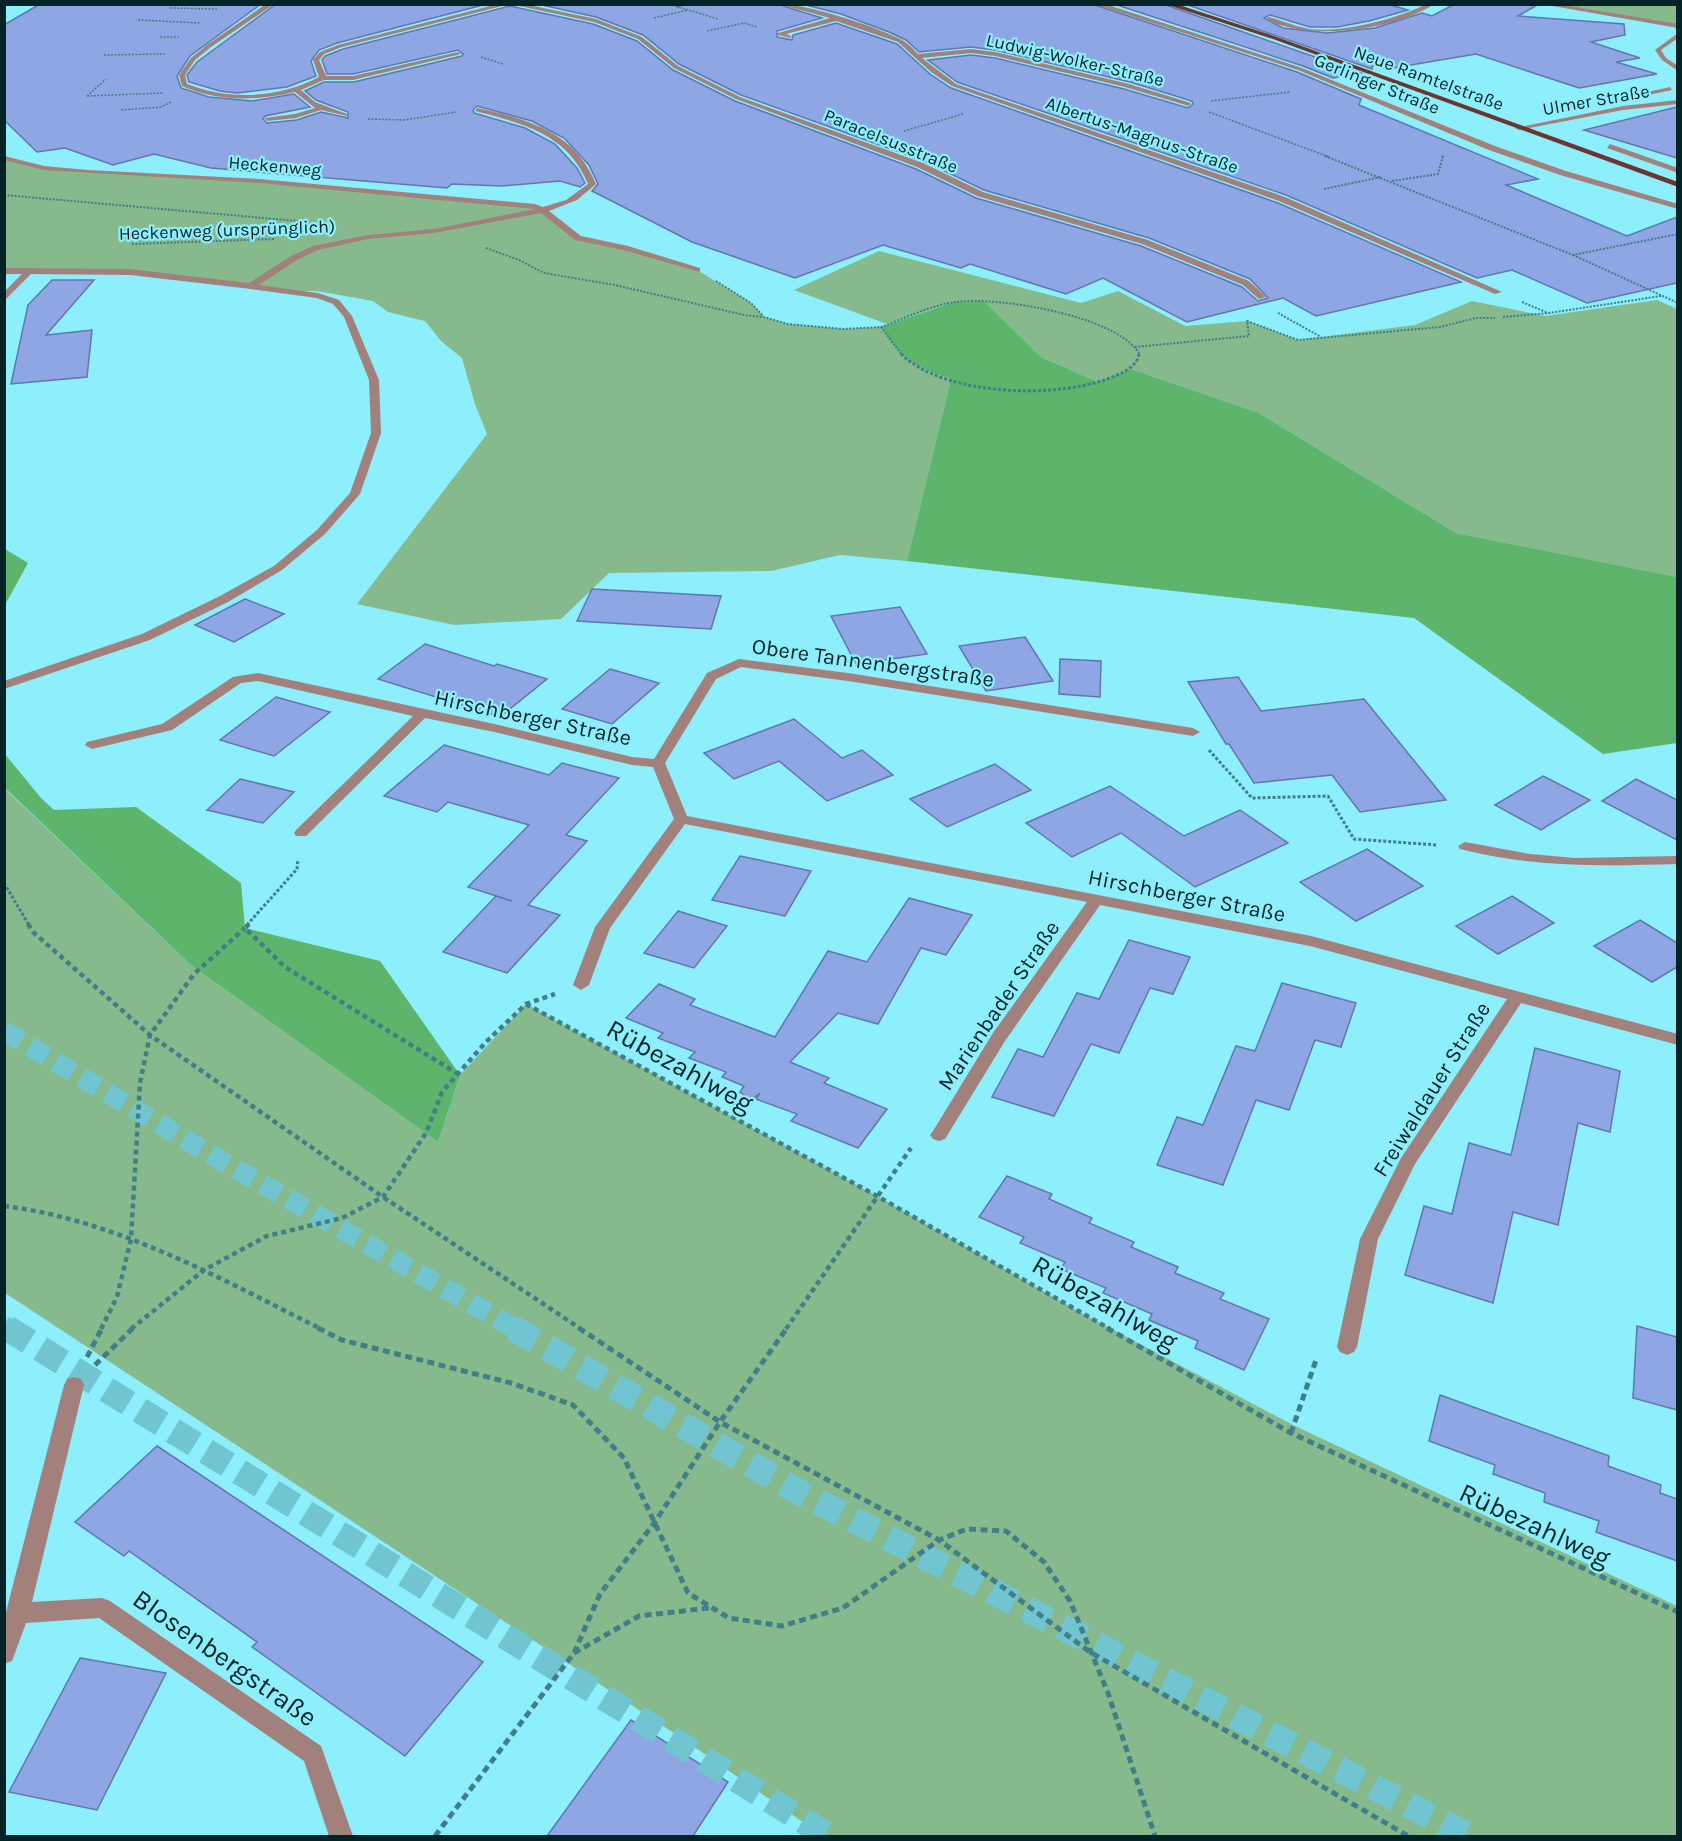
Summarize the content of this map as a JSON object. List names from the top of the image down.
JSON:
{
  "streets": {
    "main road": ["Neue Ramtelstraße"],
    "street": [
      "Ludwig-Wolker-Straße",
      "Gerlinger Straße",
      "Ulmer Straße",
      "Albertus-Magnus-Straße",
      "Paracelsusstraße",
      "Heckenweg",
      "Obere Tannenbergstraße",
      "Hirschberger Straße",
      "Marienbader Straße",
      "Freiwaldauer Straße",
      "Blosenbergstraße"
    ],
    "path": ["Heckenweg (ursprünglich)", "Rübezahlweg"]
  },
  "crossings": [
    ["Ludwig-Wolker-Straße", "Albertus-Magnus-Straße"],
    ["Neue Ramtelstraße", "Ulmer Straße"],
    ["Obere Tannenbergstraße", "Hirschberger Straße"],
    ["Hirschberger Straße", "Marienbader Straße"],
    ["Hirschberger Straße", "Freiwaldauer Straße"]
  ]
}
